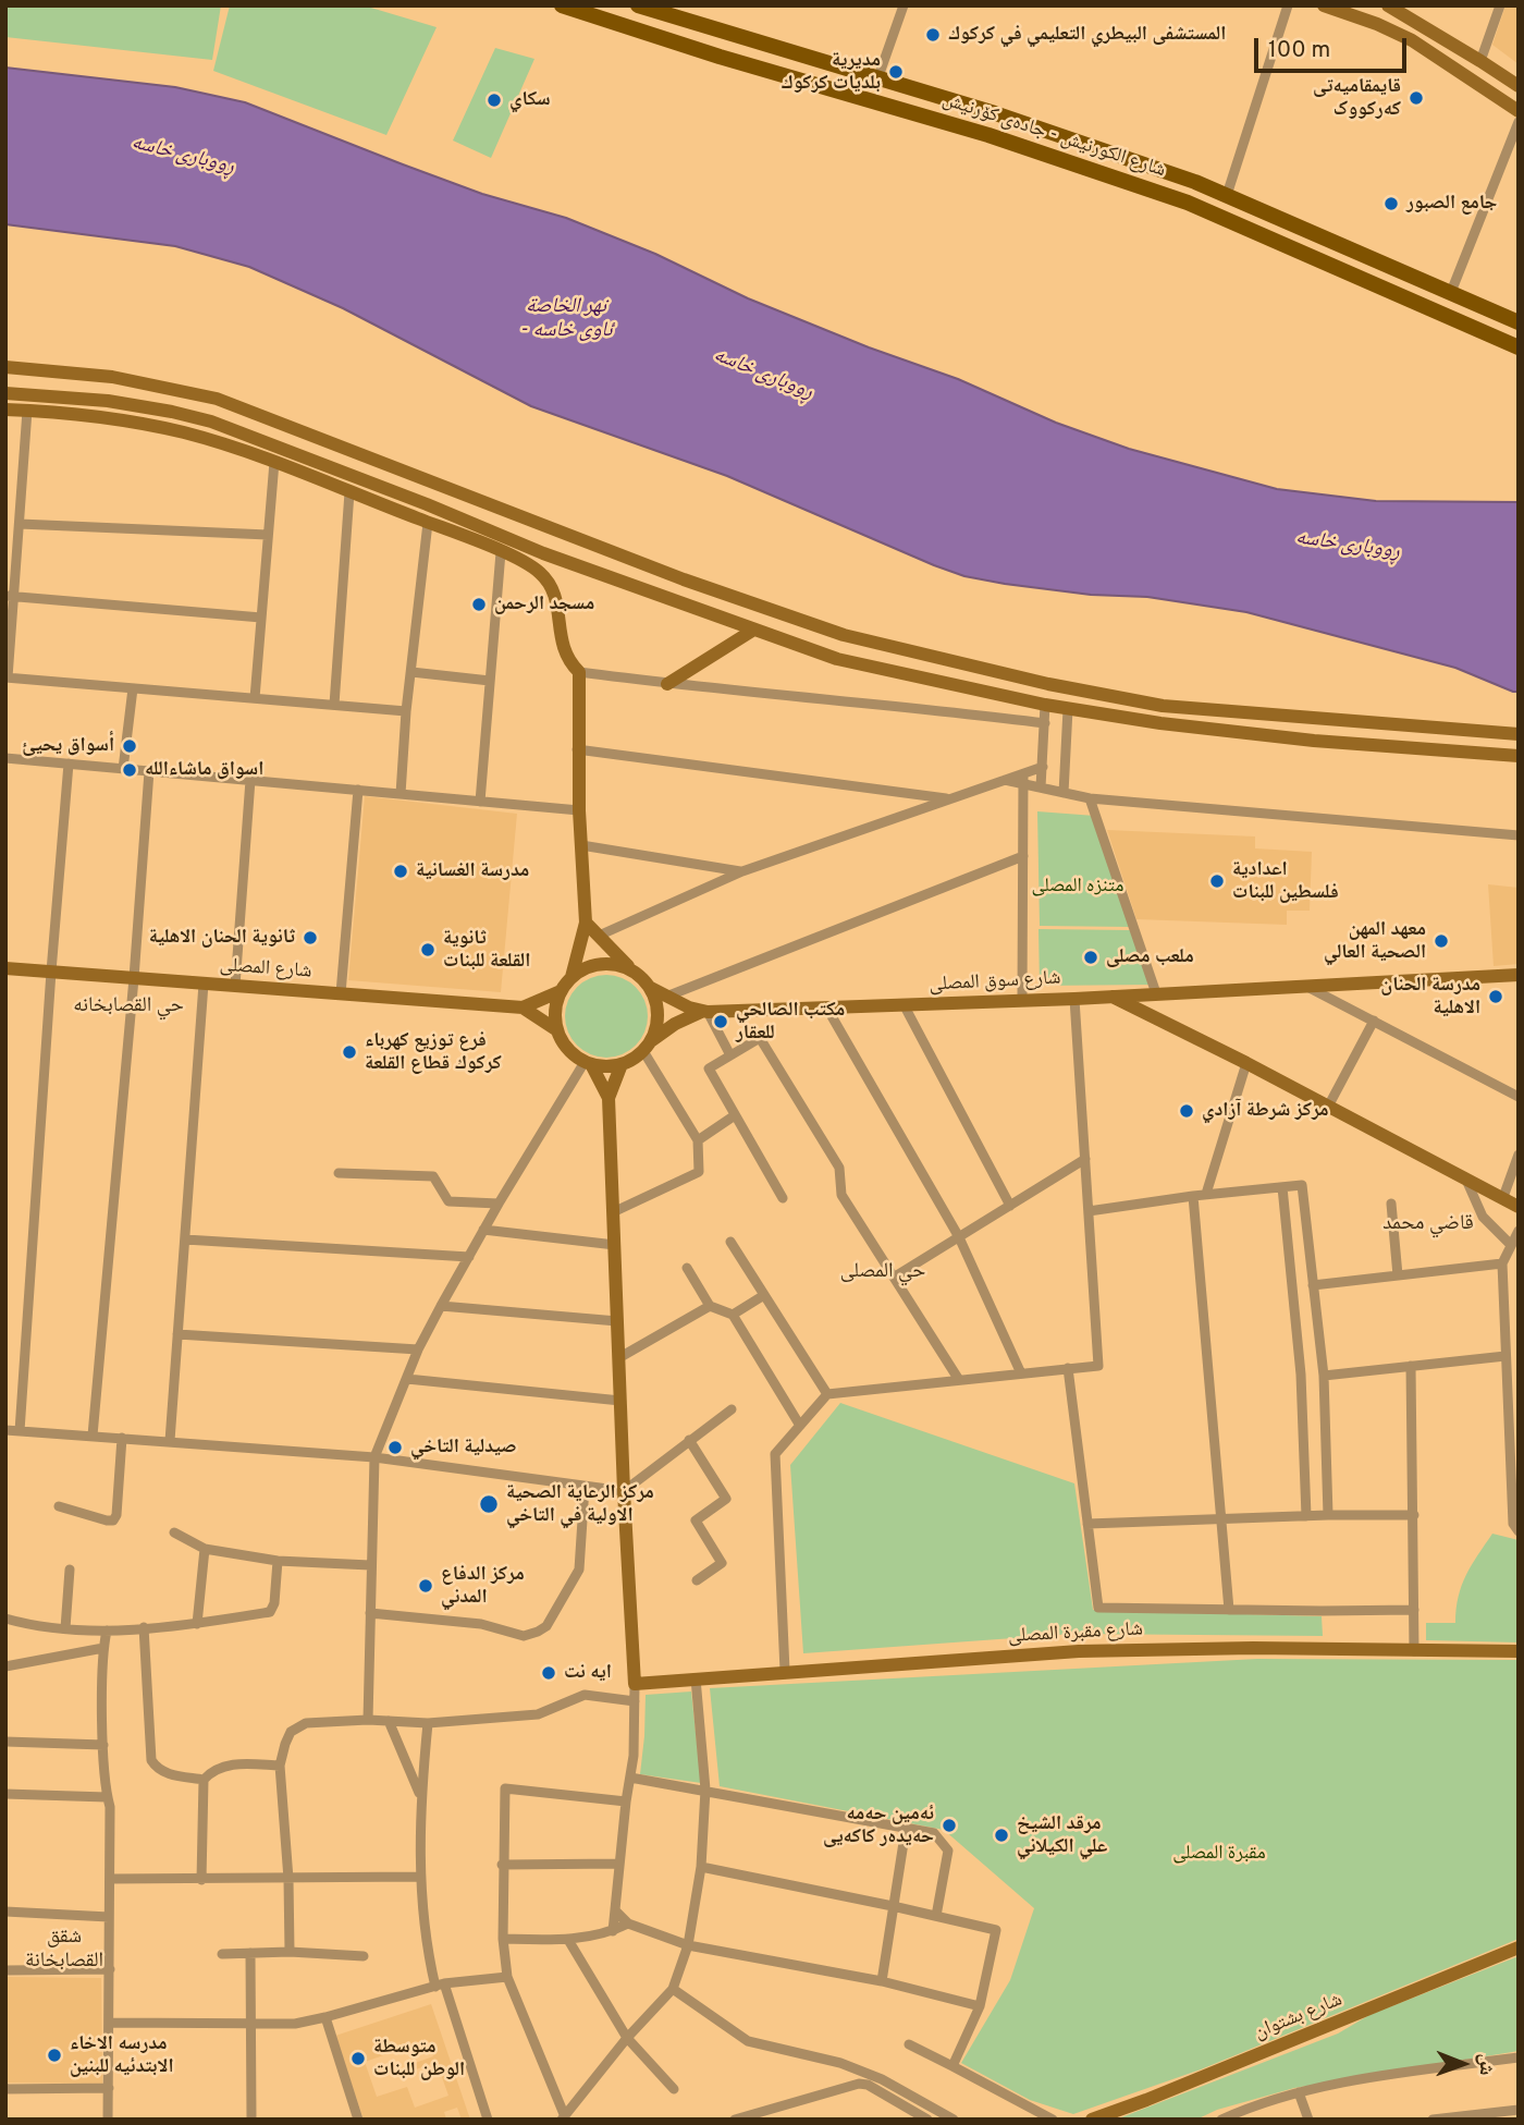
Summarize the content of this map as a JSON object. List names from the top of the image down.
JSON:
{
  "streets": {
    "main road": ["شارع الكورنيش - جادەی کۆرنیش"],
    "street": [
      "شارع المصلى",
      "شارع سوق المصلى",
      "شارع مقبرة المصلى",
      "شارع بشتوان"
    ]
  },
  "crossings": [
    ["شارع المصلى", "شارع سوق المصلى"]
  ],
  "districts": [
    "حي القصابخانه",
    "قاضي محمد",
    "حي المصلى",
    "شقق القصابخانة"
  ],
  "water": ["ڕووباری خاسە", "نهر الخاصة - ئاوی خاسە"],
  "parks": ["متنزه المصلى", "مقبرة المصلى"],
  "places": [
    "المستشفى البيطري التعليمي في كركوك",
    "مديرية بلديات كركوك",
    "قایمقامیەتی کەرکووک",
    "سكاي",
    "جامع الصبور",
    "مسجد الرحمن",
    "أسواق يحيئ",
    "اسواق ماشاءالله",
    "مدرسة الغسانية",
    "اعدادية فلسطين للبنات",
    "ثانوية الحنان الاهلية",
    "معهد المهن الصحية العالي",
    "ثانوية القلعة للبنات",
    "ملعب مصلى",
    "مدرسة الحنان الاهلية",
    "مكتب الصالحي للعقار",
    "فرع توزيع كهرباء كركوك قطاع القلعة",
    "مركز شرطة آزادي",
    "صيدلية التاخي",
    "مركز الرعاية الصحية الاولية في التاخي",
    "مركز الدفاع المدني",
    "ايه نت",
    "ئەمین حەمە حەیدەر کاکەیی",
    "مرقد الشيخ علي الكيلاني",
    "مدرسه الاخاء الابتدئيه للبنين",
    "متوسطة الوطن للبنات"
  ],
  "scale_bar": "100 m",
  "north": "right"
}
